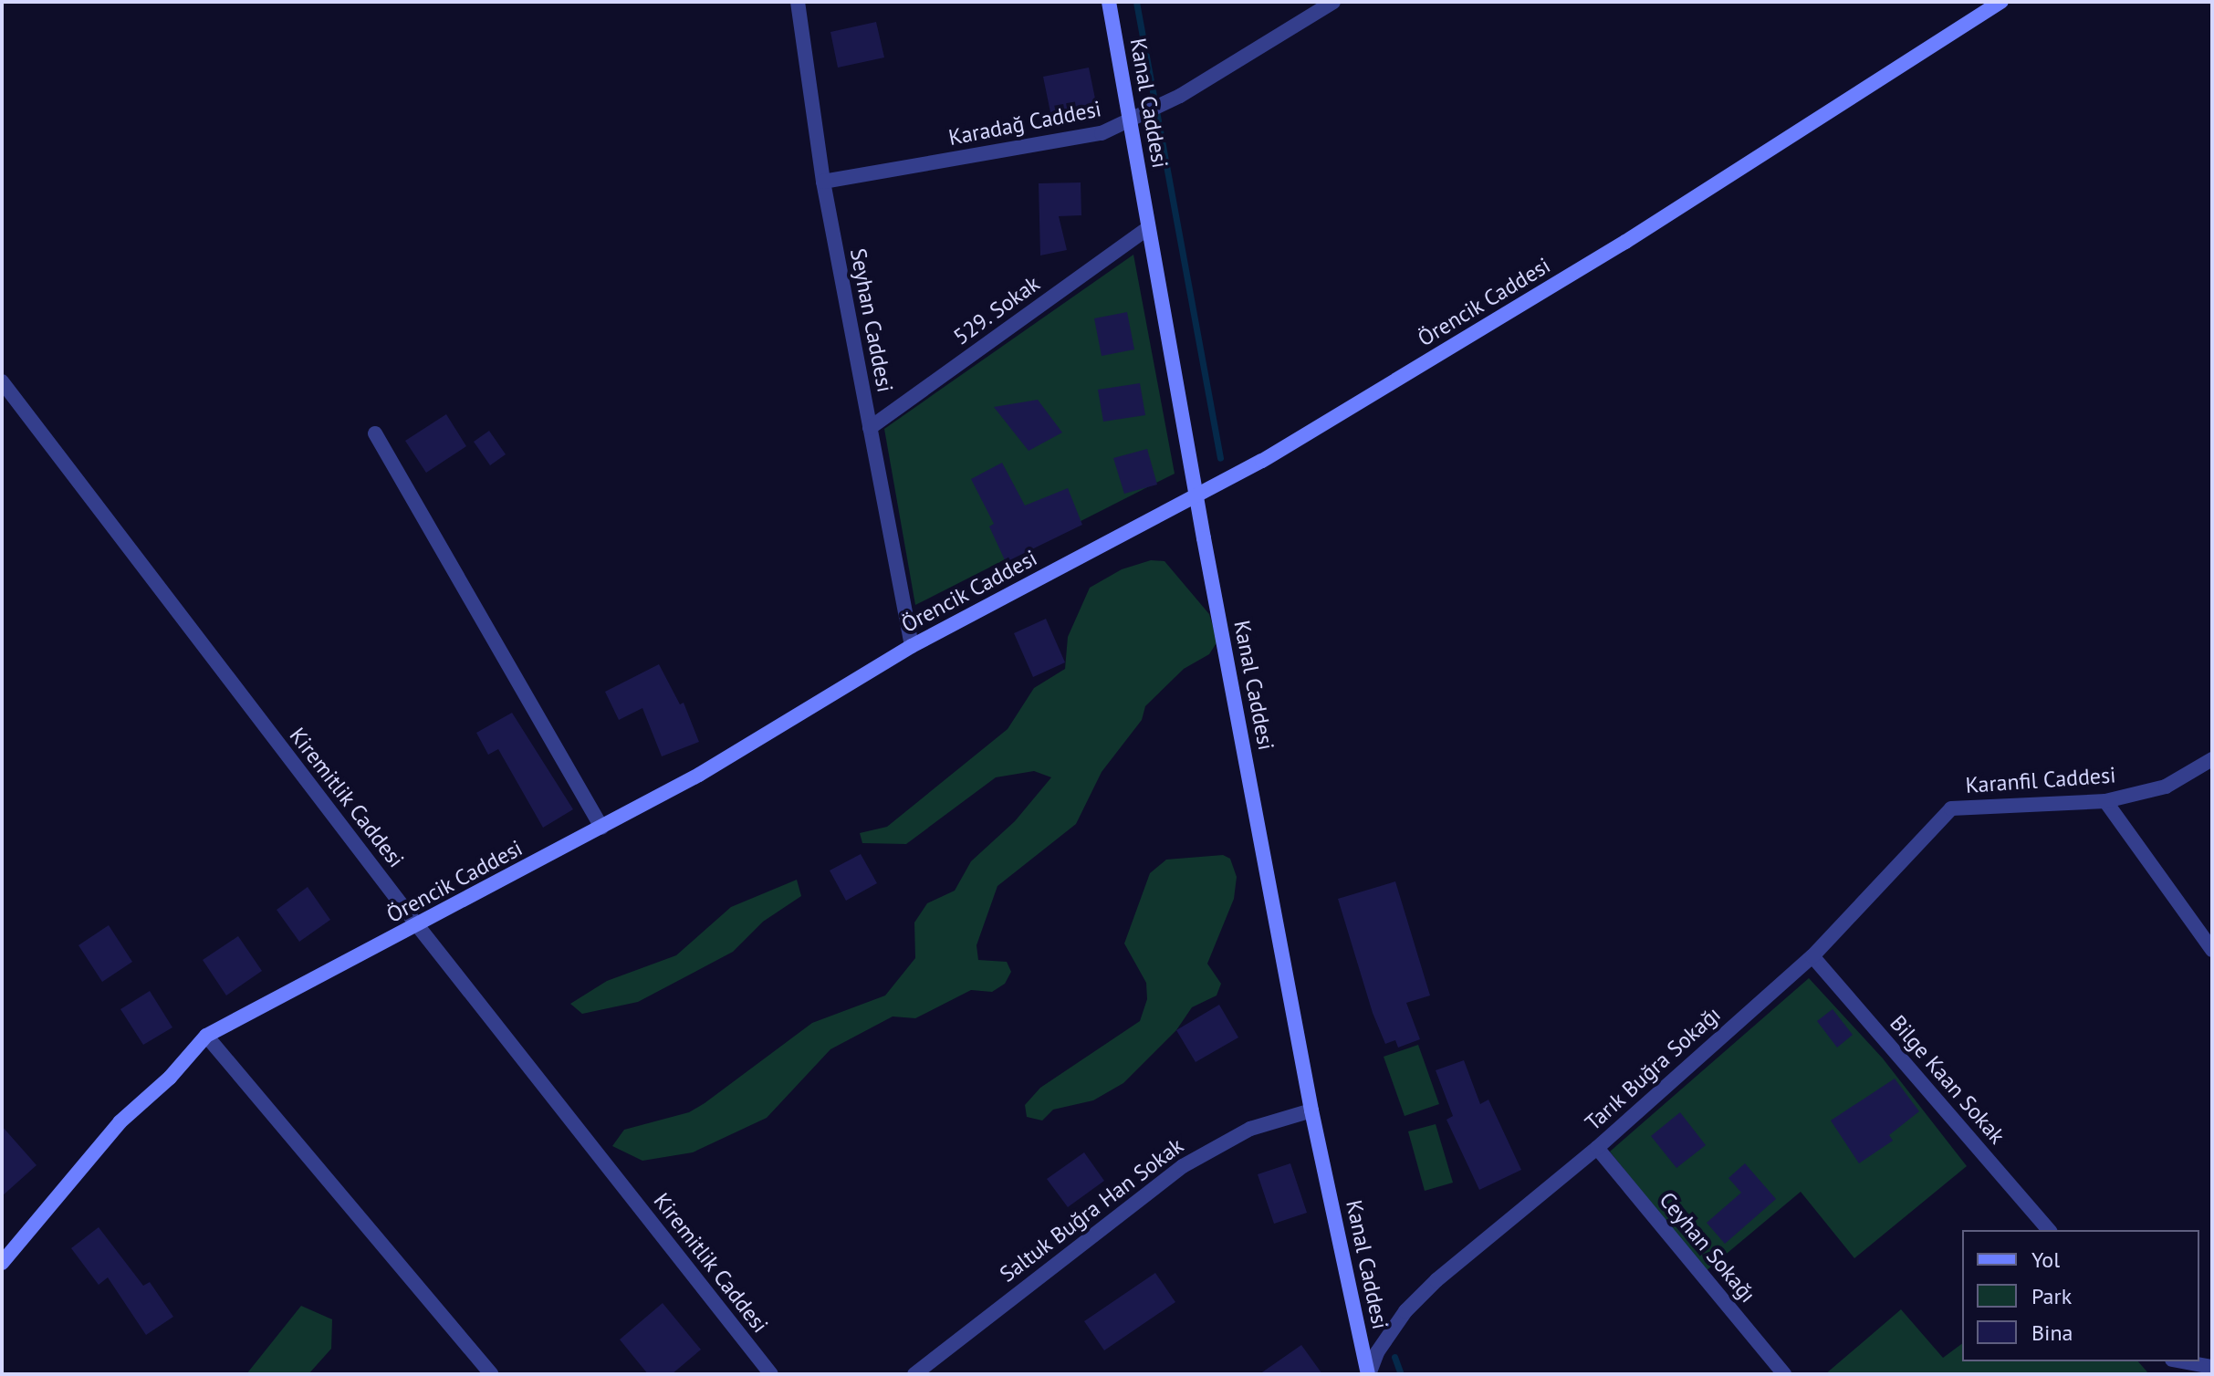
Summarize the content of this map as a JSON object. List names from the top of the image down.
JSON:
{
  "streets": {
    "street": [
      "Kanal Caddesi",
      "Karadağ Caddesi",
      "Örencik Caddesi",
      "529. Sokak",
      "Seyhan Caddesi",
      "Karanfil Caddesi",
      "Kiremitlik Caddesi",
      "Tarık Buğra Sokağı",
      "Bilge Kaan Sokak",
      "Saltuk Buğra Han Sokak",
      "Ceyhan Sokağı"
    ]
  },
  "crossings": [
    ["Kanal Caddesi", "Karadağ Caddesi"],
    ["Kanal Caddesi", "Örencik Caddesi"],
    ["Kanal Caddesi", "529. Sokak"],
    ["Kanal Caddesi", "Tarık Buğra Sokağı"],
    ["Kanal Caddesi", "Saltuk Buğra Han Sokak"],
    ["Karadağ Caddesi", "Seyhan Caddesi"],
    ["Örencik Caddesi", "Seyhan Caddesi"],
    ["Örencik Caddesi", "Kiremitlik Caddesi"],
    ["529. Sokak", "Seyhan Caddesi"],
    ["Karanfil Caddesi", "Tarık Buğra Sokağı"],
    ["Tarık Buğra Sokağı", "Bilge Kaan Sokak"],
    ["Tarık Buğra Sokağı", "Ceyhan Sokağı"]
  ],
  "legend": ["Yol", "Park", "Bina"]
}
